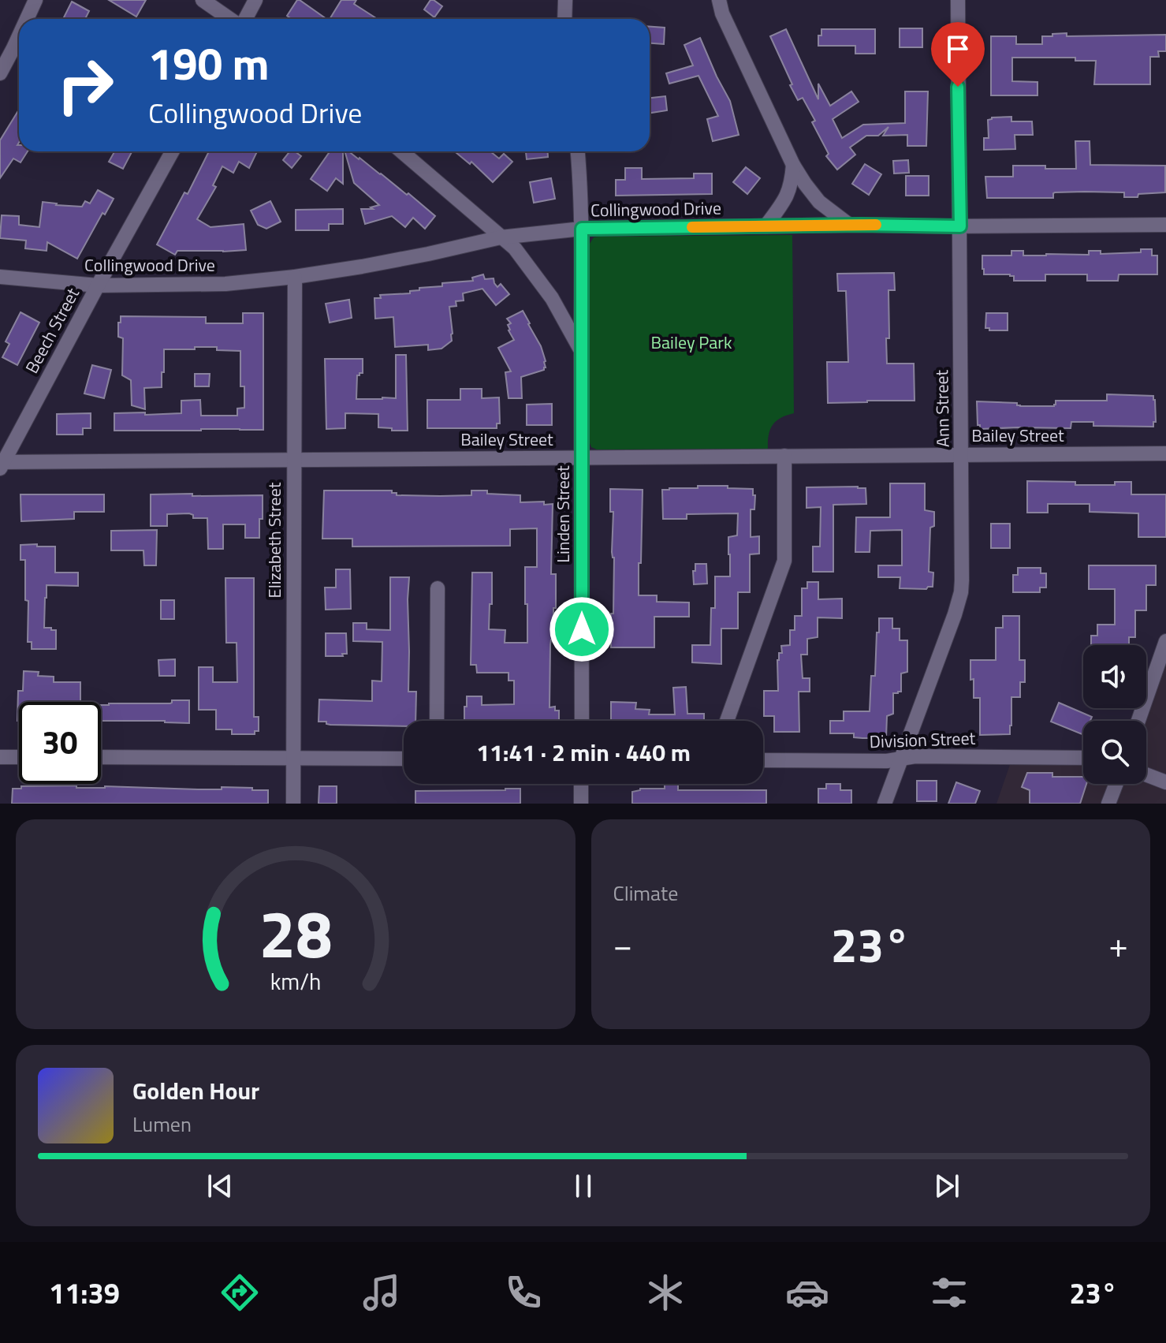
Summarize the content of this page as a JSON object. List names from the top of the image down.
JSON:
{
  "streets": {
    "street": [
      "Collingwood Drive",
      "Beech Street",
      "Ann Street",
      "Bailey Street",
      "Linden Street",
      "Elizabeth Street",
      "Division Street"
    ]
  },
  "crossings": [
    ["Collingwood Drive", "Beech Street"],
    ["Collingwood Drive", "Ann Street"],
    ["Collingwood Drive", "Linden Street"],
    ["Collingwood Drive", "Elizabeth Street"],
    ["Beech Street", "Bailey Street"],
    ["Ann Street", "Bailey Street"],
    ["Ann Street", "Division Street"],
    ["Bailey Street", "Linden Street"],
    ["Bailey Street", "Elizabeth Street"]
  ],
  "parks": ["Bailey Park"],
  "page": {
    "turn": ["190 m", "Collingwood Drive"],
    "limit": "30",
    "trip": "11:41 · 2 min · 440 m",
    "tile": "Climate",
    "heat": ["−", "23°", "+"],
    "song": ["Golden Hour", "Lumen"],
    "tabs": ["11:39", "23°"],
    "gauge": ["28", "km/h"]
  }
}
